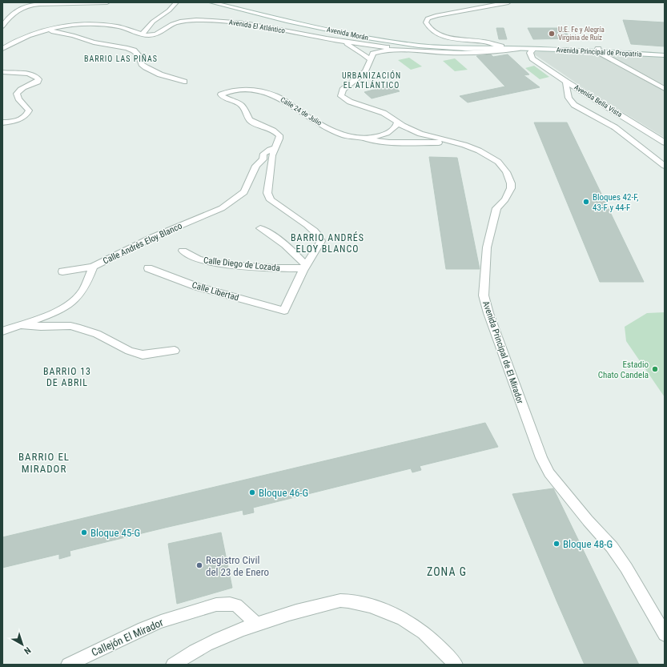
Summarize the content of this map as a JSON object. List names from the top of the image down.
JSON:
{
  "streets": {
    "street": [
      "Avenida El Atlántico",
      "Avenida Morán",
      "Avenida Principal de Propatria",
      "Avenida Bella Vista",
      "Calle 24 de Julio",
      "Calle Andrés Eloy Blanco",
      "Calle Diego de Lozada",
      "Calle Libertad",
      "Avenida Principal de El Mirador",
      "Callejón El Mirador"
    ]
  },
  "crossings": [
    ["Avenida El Atlántico", "Avenida Morán"],
    ["Avenida El Atlántico", "Avenida Bella Vista"],
    ["Avenida El Atlántico", "Avenida Principal de El Mirador"],
    ["Avenida Morán", "Avenida Principal de Propatria"],
    ["Avenida Morán", "Avenida Bella Vista"],
    ["Calle 24 de Julio", "Calle Andrés Eloy Blanco"],
    ["Calle 24 de Julio", "Calle Diego de Lozada"],
    ["Calle 24 de Julio", "Calle Libertad"],
    ["Calle 24 de Julio", "Avenida Principal de El Mirador"]
  ],
  "districts": [
    "BARRIO LAS PIÑAS",
    "URBANIZACIÓN EL ATLÁNTICO",
    "BARRIO ANDRÉS ELOY BLANCO",
    "BARRIO 13 DE ABRIL",
    "BARRIO EL MIRADOR",
    "ZONA G"
  ],
  "places": [
    "U.E. Fe y Alegría Virginia de Ruíz",
    "Bloques 42-F, 43-F y 44-F",
    "Estadio Chato Candela",
    "Bloque 46-G",
    "Bloque 45-G",
    "Bloque 48-G",
    "Registro Civil del 23 de Enero"
  ],
  "north": "bottom right"
}
